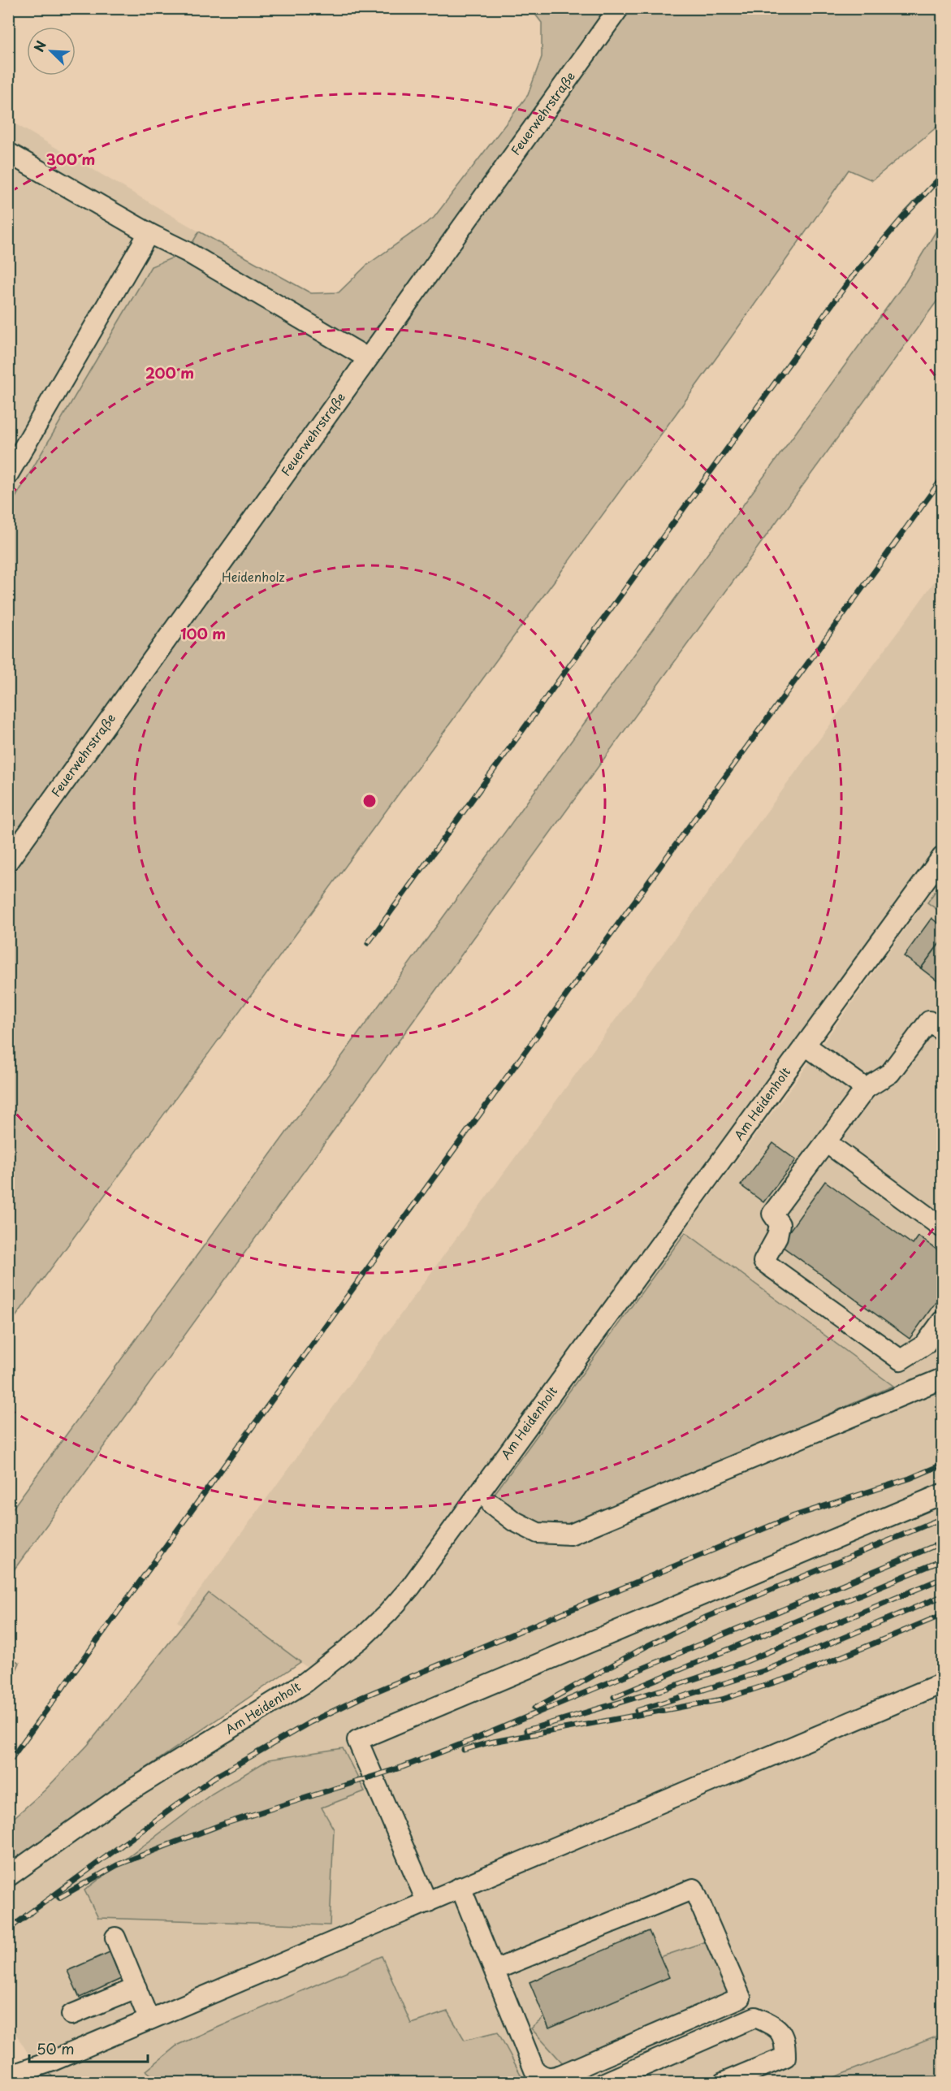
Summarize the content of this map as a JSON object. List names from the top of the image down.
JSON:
{
  "streets": {
    "street": ["Feuerwehrstraße", "Am Heidenholt"]
  },
  "parks": ["Heidenholz"],
  "scale_bar": "50 m",
  "north": "top left",
  "rings": ["300 m", "200 m", "100 m"]
}
